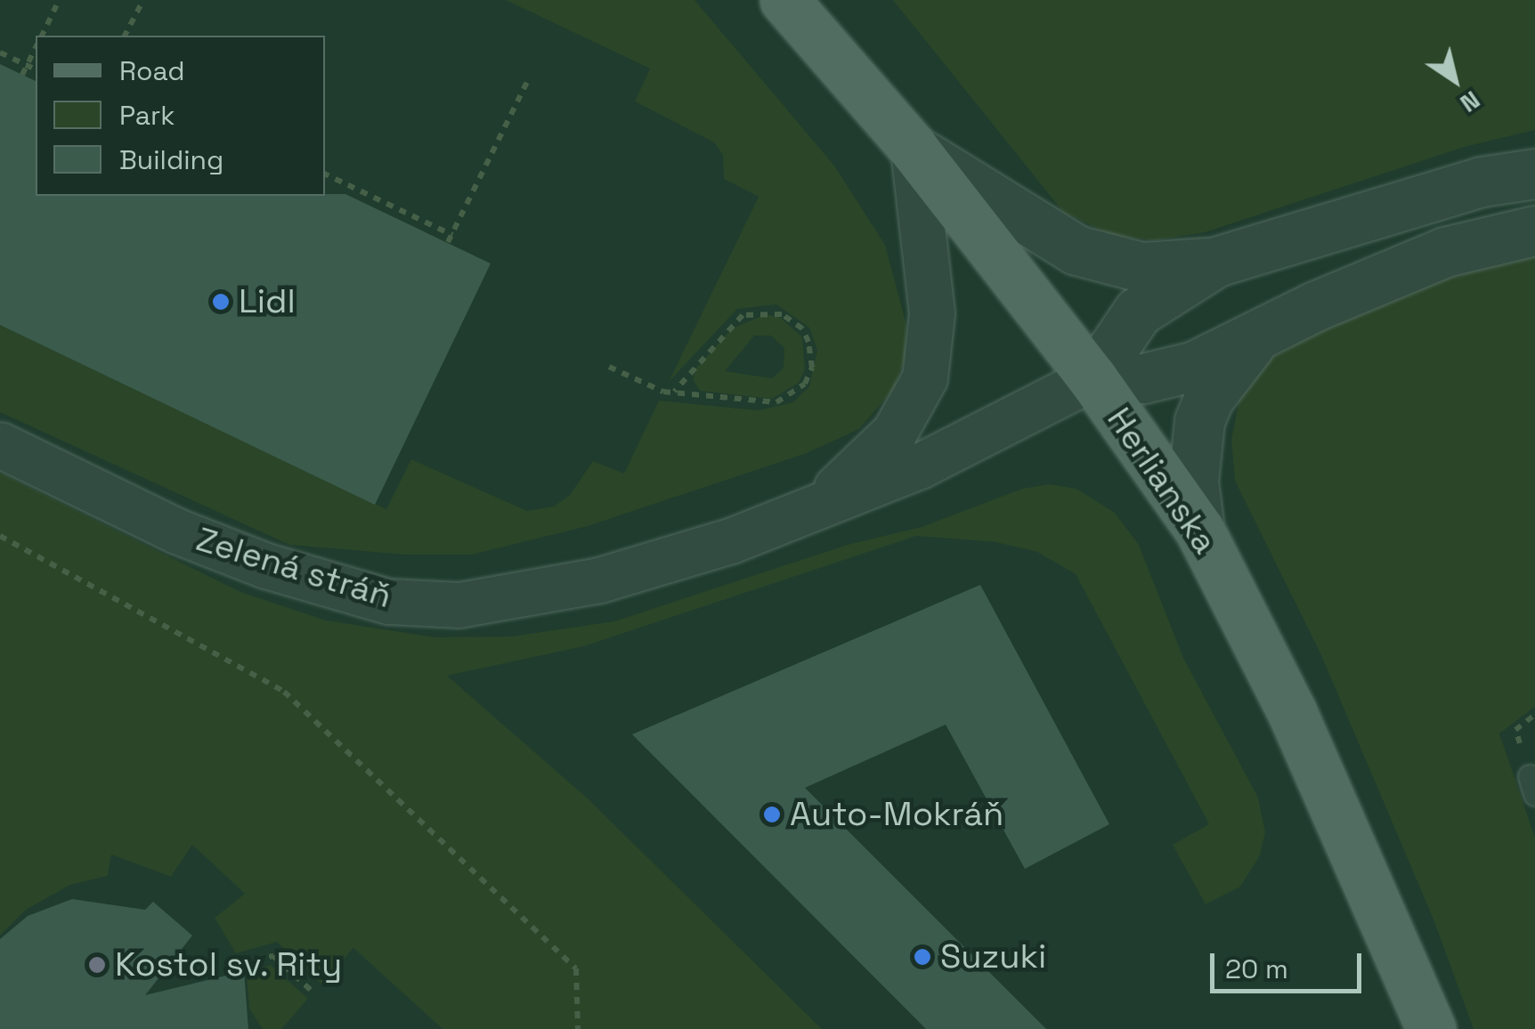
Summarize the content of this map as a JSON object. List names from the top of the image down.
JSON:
{
  "streets": {
    "main road": ["Herlianska"],
    "street": ["Zelená stráň"]
  },
  "crossings": [
    ["Herlianska", "Zelená stráň"]
  ],
  "places": [
    "Lidl",
    "Auto-Mokráň",
    "Suzuki",
    "Kostol sv. Rity"
  ],
  "legend": ["Road", "Park", "Building"],
  "scale_bar": "20 m",
  "north": "bottom right"
}
